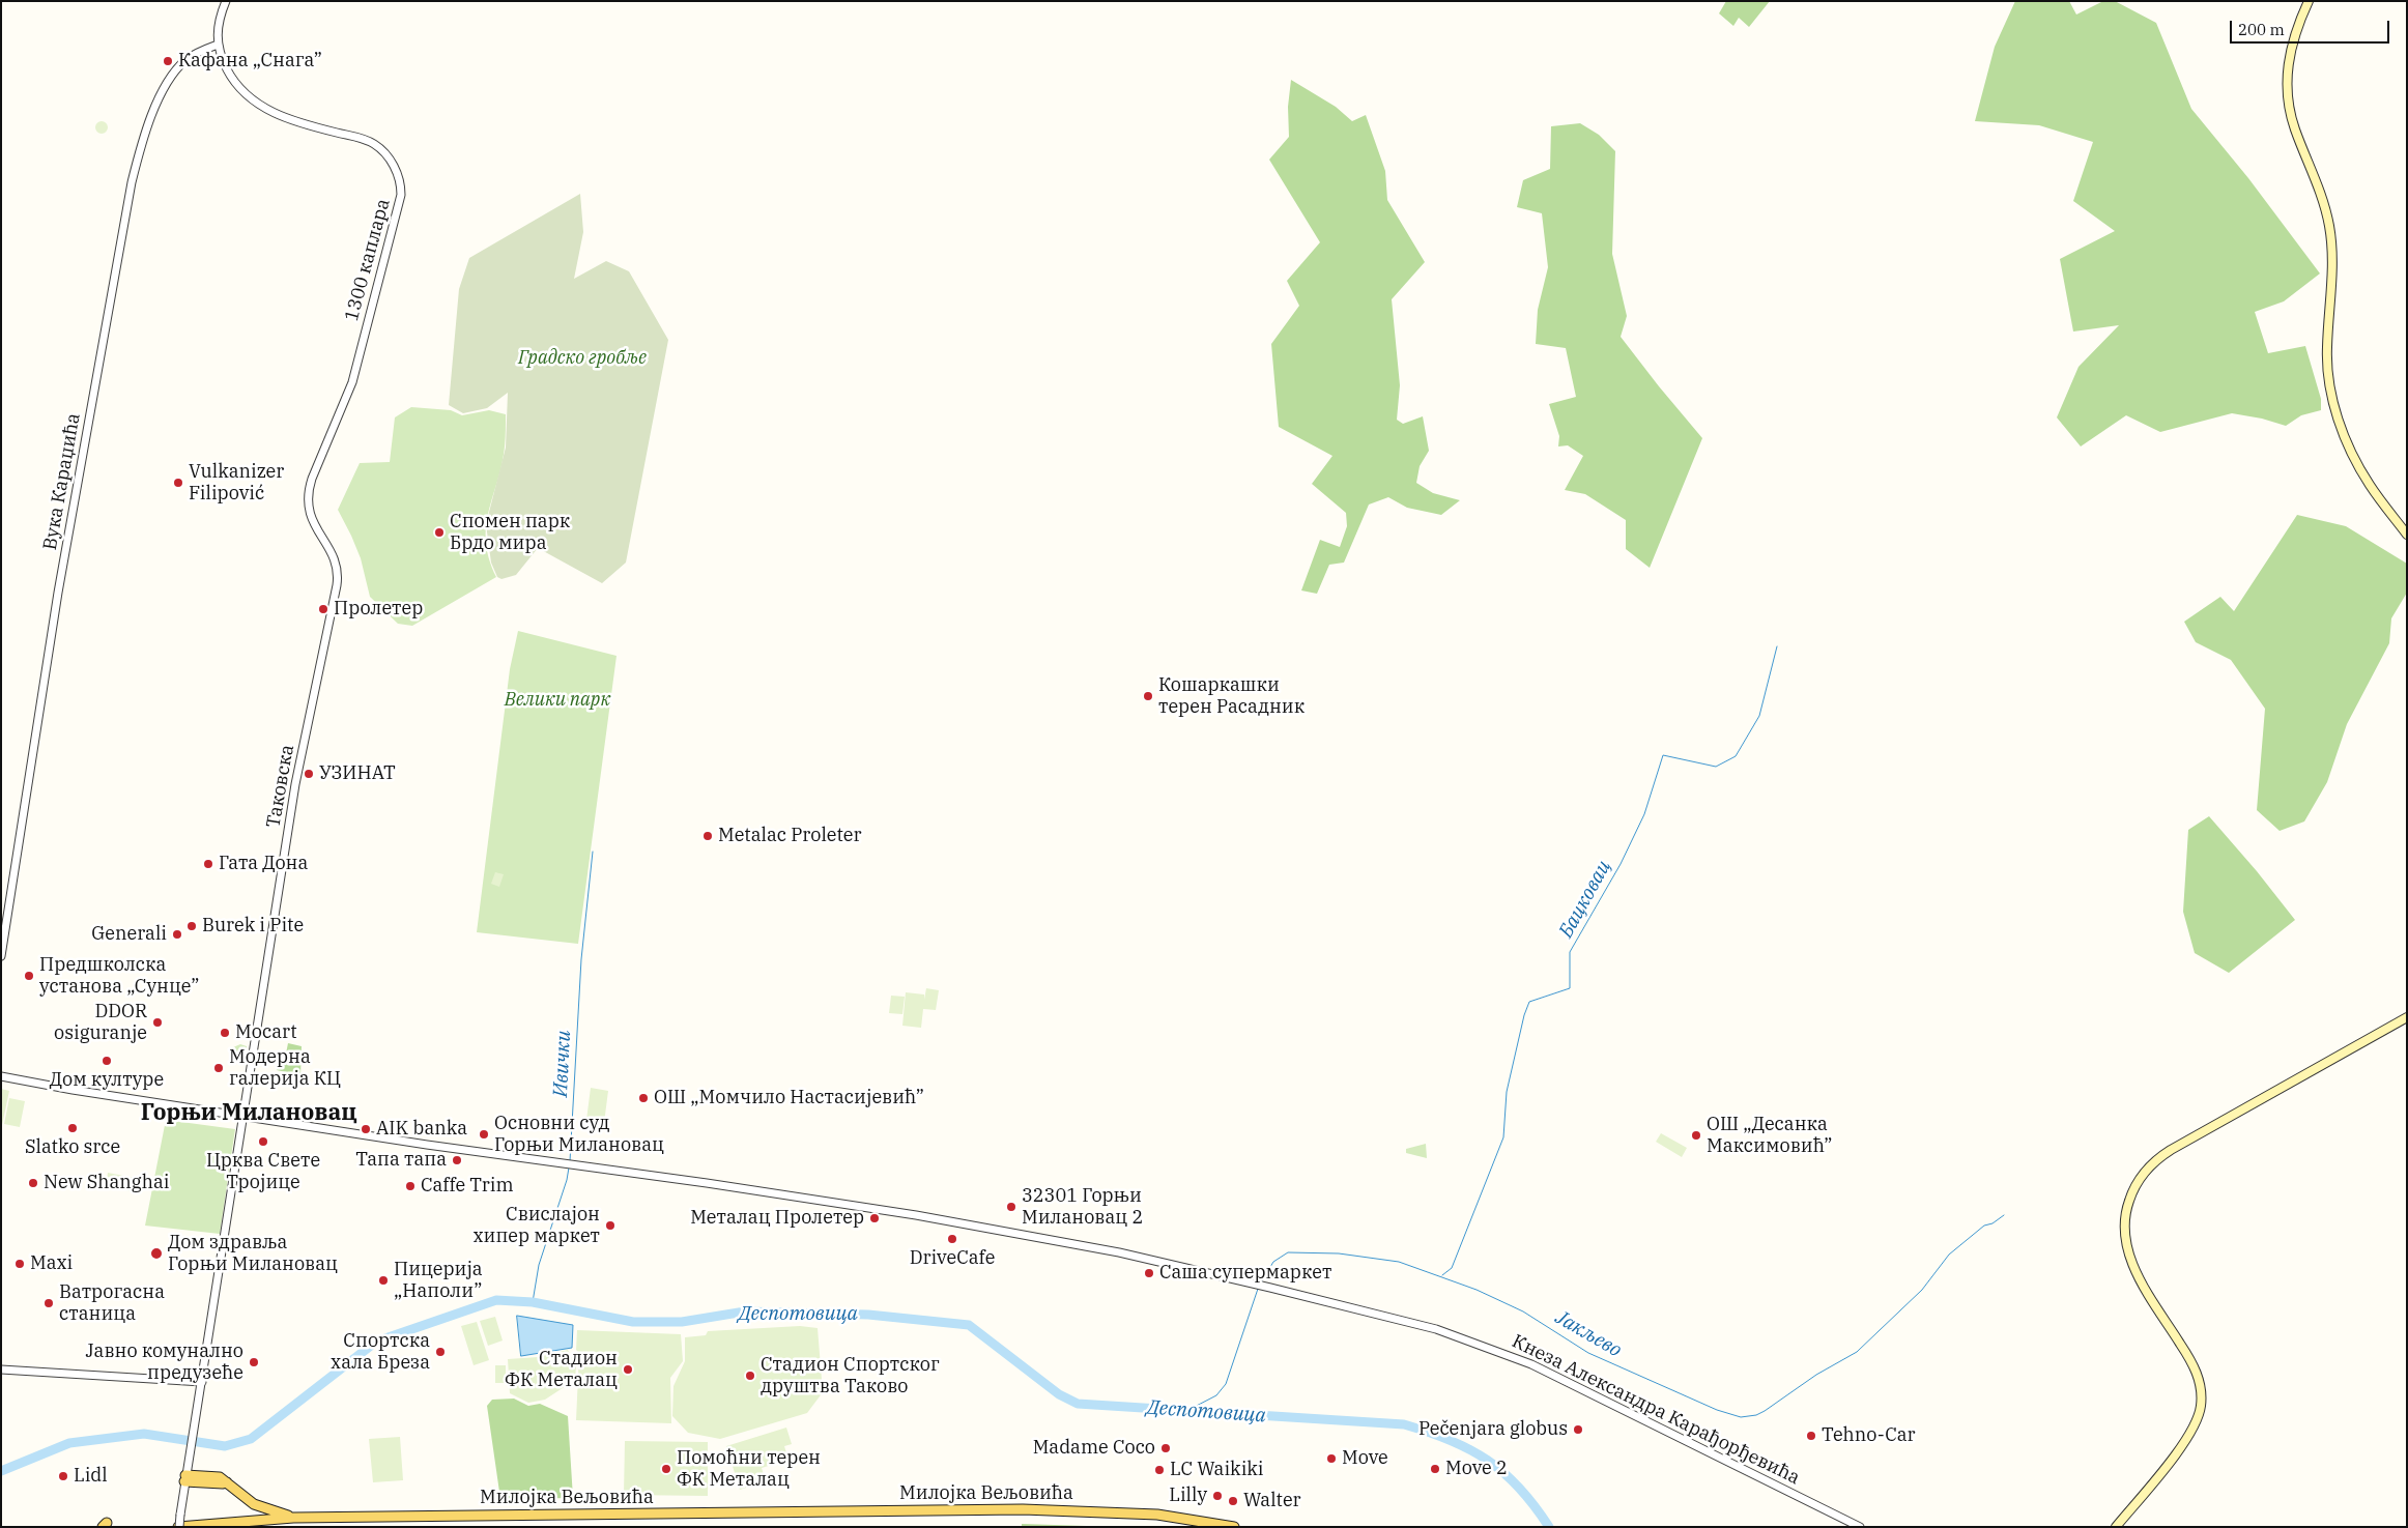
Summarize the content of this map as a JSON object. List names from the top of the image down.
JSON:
{
  "streets": {
    "main road": ["Милојка Вељовића"],
    "street": [
      "1300 каплара",
      "Вука Караџића",
      "Таковска",
      "Кнеза Александра Карађорђевића"
    ]
  },
  "crossings": [
    ["1300 каплара", "Вука Караџића"],
    ["1300 каплара", "Таковска"],
    ["Таковска", "Кнеза Александра Карађорђевића"],
    ["Таковска", "Милојка Вељовића"]
  ],
  "districts": ["Горњи Милановац"],
  "water": [
    "Бацковац",
    "Ивички",
    "Деспотовица",
    "Јакљево"
  ],
  "parks": ["Градско гробље", "Велики парк"],
  "places": [
    "Кафана „Снага”",
    "Vulkanizer Filipović",
    "Спомен парк Брдо мира",
    "Пролетер",
    "Кошаркашки терен Расадник",
    "УЗИНАТ",
    "Metalac Proleter",
    "Гата Дона",
    "Burek i Pite",
    "Generali",
    "Предшколска установа „Сунце”",
    "DDOR osiguranje",
    "Mocart",
    "Дом културе",
    "Модерна галерија КЦ",
    "ОШ „Момчило Настасијевић”",
    "Slatko srce",
    "AIK banka",
    "Основни суд Горњи Милановац",
    "ОШ „Десанка Максимовић”",
    "Црква Свете Тројице",
    "Тапа тапа",
    "New Shanghai",
    "Caffe Trim",
    "32301 Горњи Милановац 2",
    "Металац Пролетер",
    "Свислајон хипер маркет",
    "DriveCafe",
    "Дом здравља Горњи Милановац",
    "Maxi",
    "Саша супермаркет",
    "Пицерија „Наполи”",
    "Ватрогасна станица",
    "Спортска хала Бреза",
    "Јавно комунално предузеће",
    "Стадион ФК Металац",
    "Стадион Спортског друштва Таково",
    "Pečenjara globus",
    "Tehno-Car",
    "Madame Coco",
    "Move",
    "Помоћни терен ФК Металац",
    "Move 2",
    "LC Waikiki",
    "Lidl",
    "Lilly",
    "Walter"
  ],
  "scale_bar": "200 m"
}
